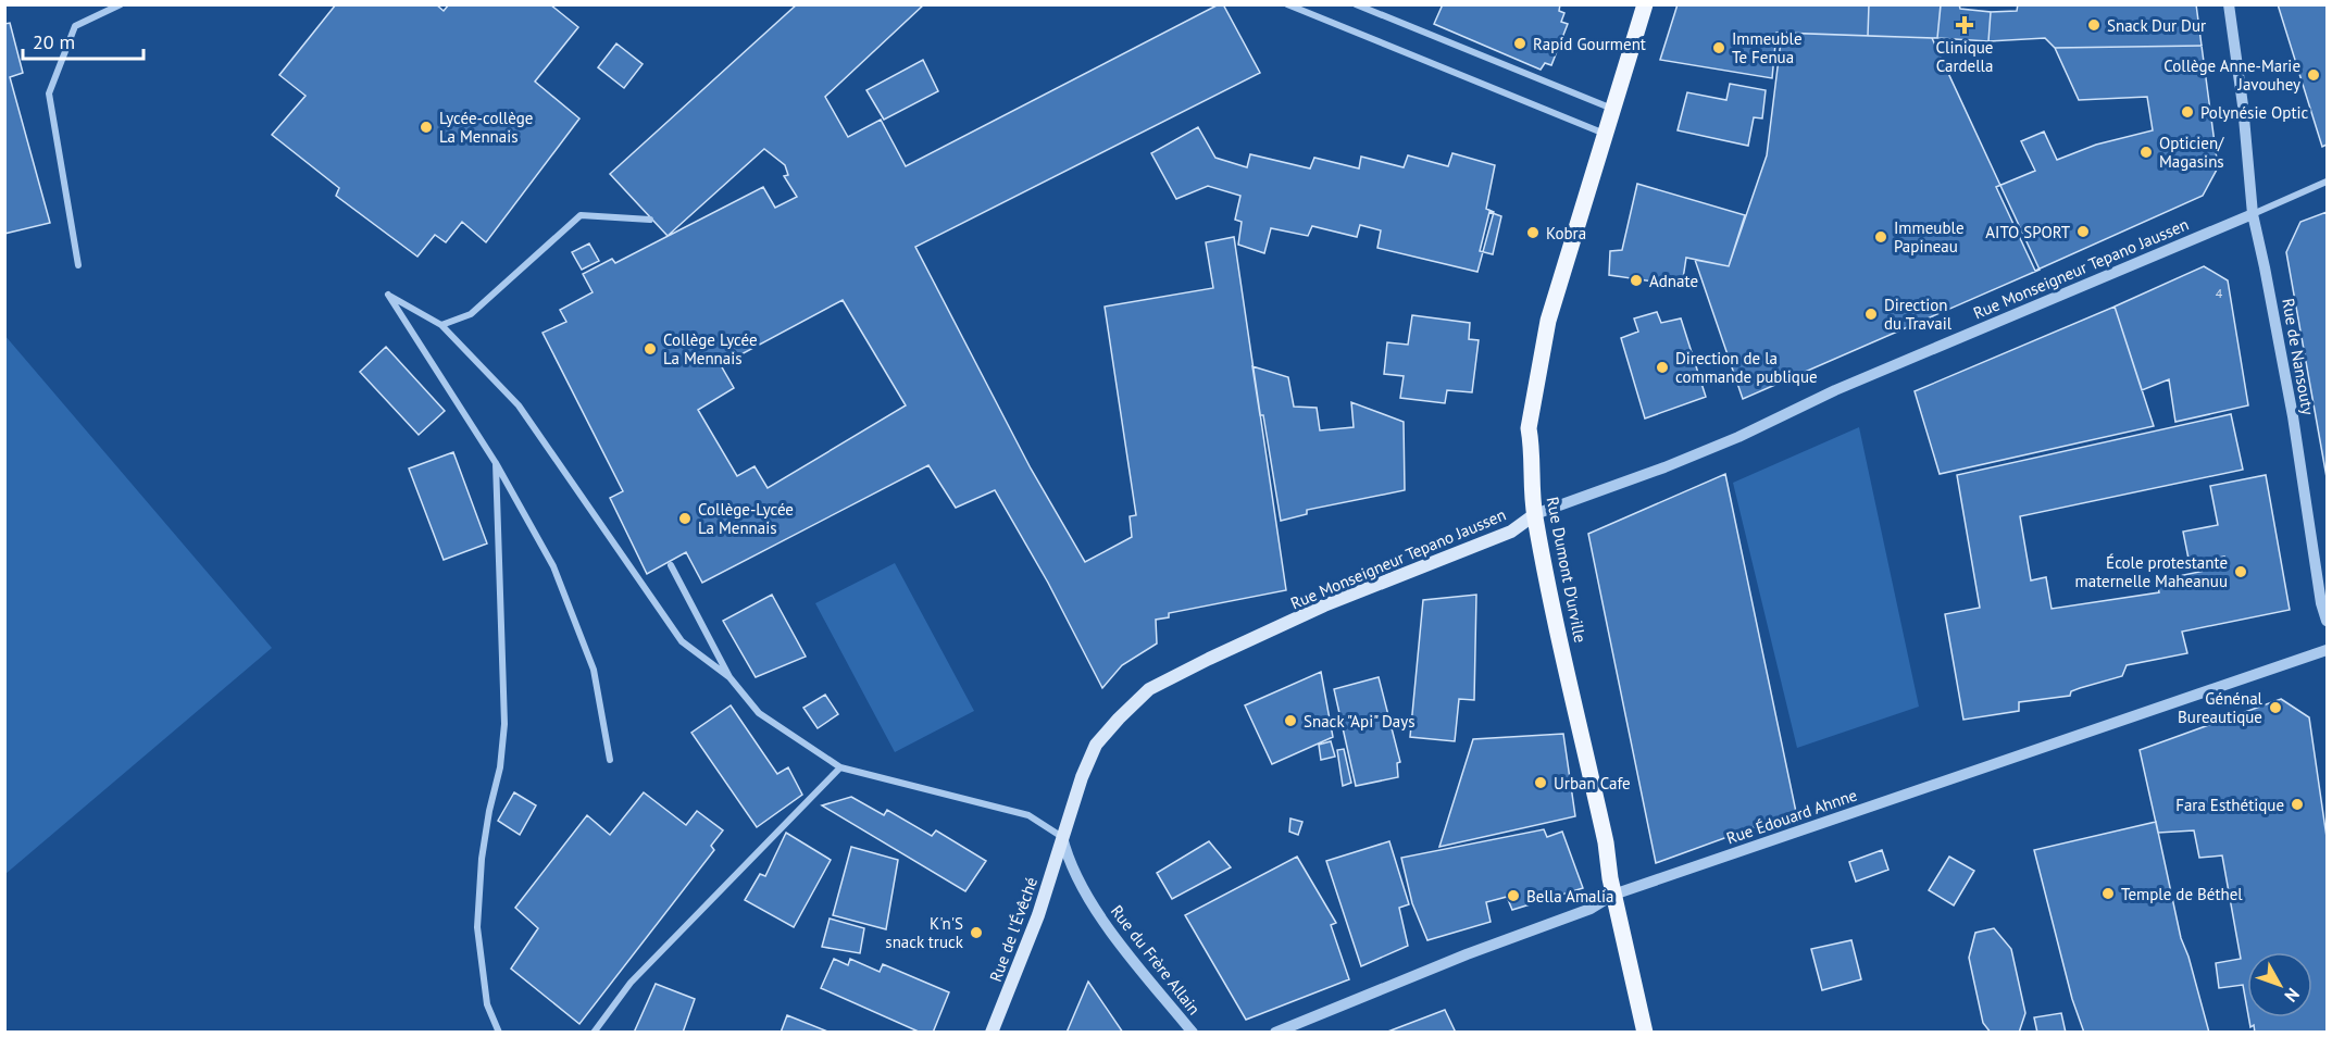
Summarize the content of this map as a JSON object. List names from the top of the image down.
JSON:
{
  "streets": {
    "main road": ["Rue Monseigneur Tepano Jaussen", "Rue Dumont D'urville", "Rue de l'Évêché"],
    "street": ["Rue de Nansouty", "Rue Édouard Ahnne", "Rue du Frère Allain"]
  },
  "crossings": [
    ["Rue Monseigneur Tepano Jaussen", "Rue de Nansouty"],
    ["Rue Monseigneur Tepano Jaussen", "Rue Dumont D'urville"],
    ["Rue Monseigneur Tepano Jaussen", "Rue de l'Évêché"],
    ["Rue Monseigneur Tepano Jaussen", "Rue du Frère Allain"],
    ["Rue Dumont D'urville", "Rue Édouard Ahnne"],
    ["Rue de l'Évêché", "Rue du Frère Allain"]
  ],
  "places": {
    "health": ["Clinique Cardella"],
    "other": [
      "Snack Dur Dur",
      "Rapid Gourment",
      "Immeuble Te Fenua",
      "Collège Anne-Marie Javouhey",
      "Polynésie Optic",
      "Lycée-collège La Mennais",
      "Opticien/ Magasins",
      "AITO SPORT",
      "Kobra",
      "Immeuble Papineau",
      "Adnate",
      "Direction du Travail",
      "Collège Lycée La Mennais",
      "Direction de la commande publique",
      "Collège-Lycée La Mennais",
      "École protestante maternelle Maheanuu",
      "Génénal Bureautique",
      "Snack \"Api\" Days",
      "Urban Cafe",
      "Fara Esthétique",
      "Temple de Béthel",
      "Bella Amalia",
      "K'n'S snack truck"
    ]
  },
  "house_numbers": ["4"],
  "scale_bar": "20 m",
  "north": "bottom right"
}
